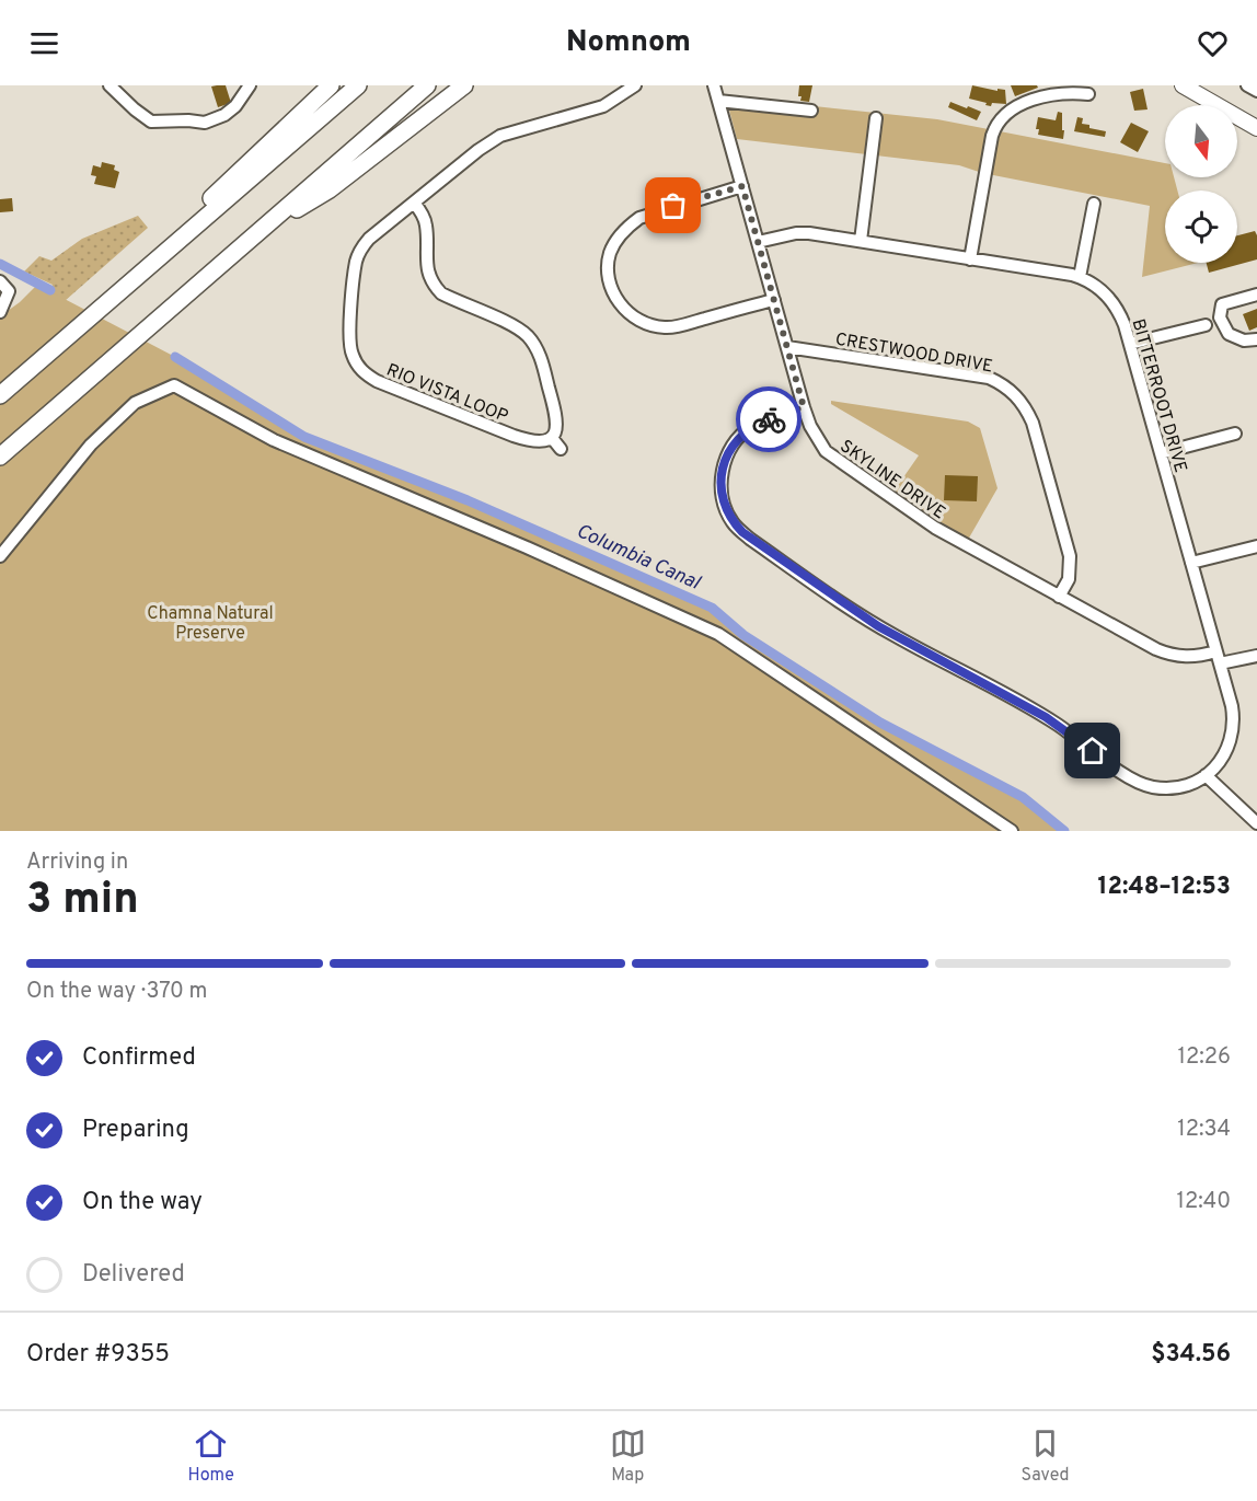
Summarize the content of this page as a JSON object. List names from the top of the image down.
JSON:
{
  "streets": {
    "street": [
      "CRESTWOOD DRIVE",
      "RIO VISTA LOOP",
      "BITTERROOT DRIVE",
      "SKYLINE DRIVE"
    ]
  },
  "crossings": [
    ["CRESTWOOD DRIVE", "SKYLINE DRIVE"],
    ["BITTERROOT DRIVE", "SKYLINE DRIVE"]
  ],
  "water": ["Columbia Canal"],
  "parks": ["Chamna Natural Preserve"],
  "north": "bottom",
  "page": {
    "header": "Nomnom",
    "heading": ["3 min", "Arriving in", "12:48–12:53"],
    "panel": ["Order #9355", "$34.56"],
    "bar": "On the way · 370 m",
    "list": [
      ["Confirmed", "12:26"],
      ["Preparing", "12:34"],
      ["On the way", "12:40"],
      "Delivered"
    ],
    "tabs": ["Home", "Map", "Saved"]
  }
}
